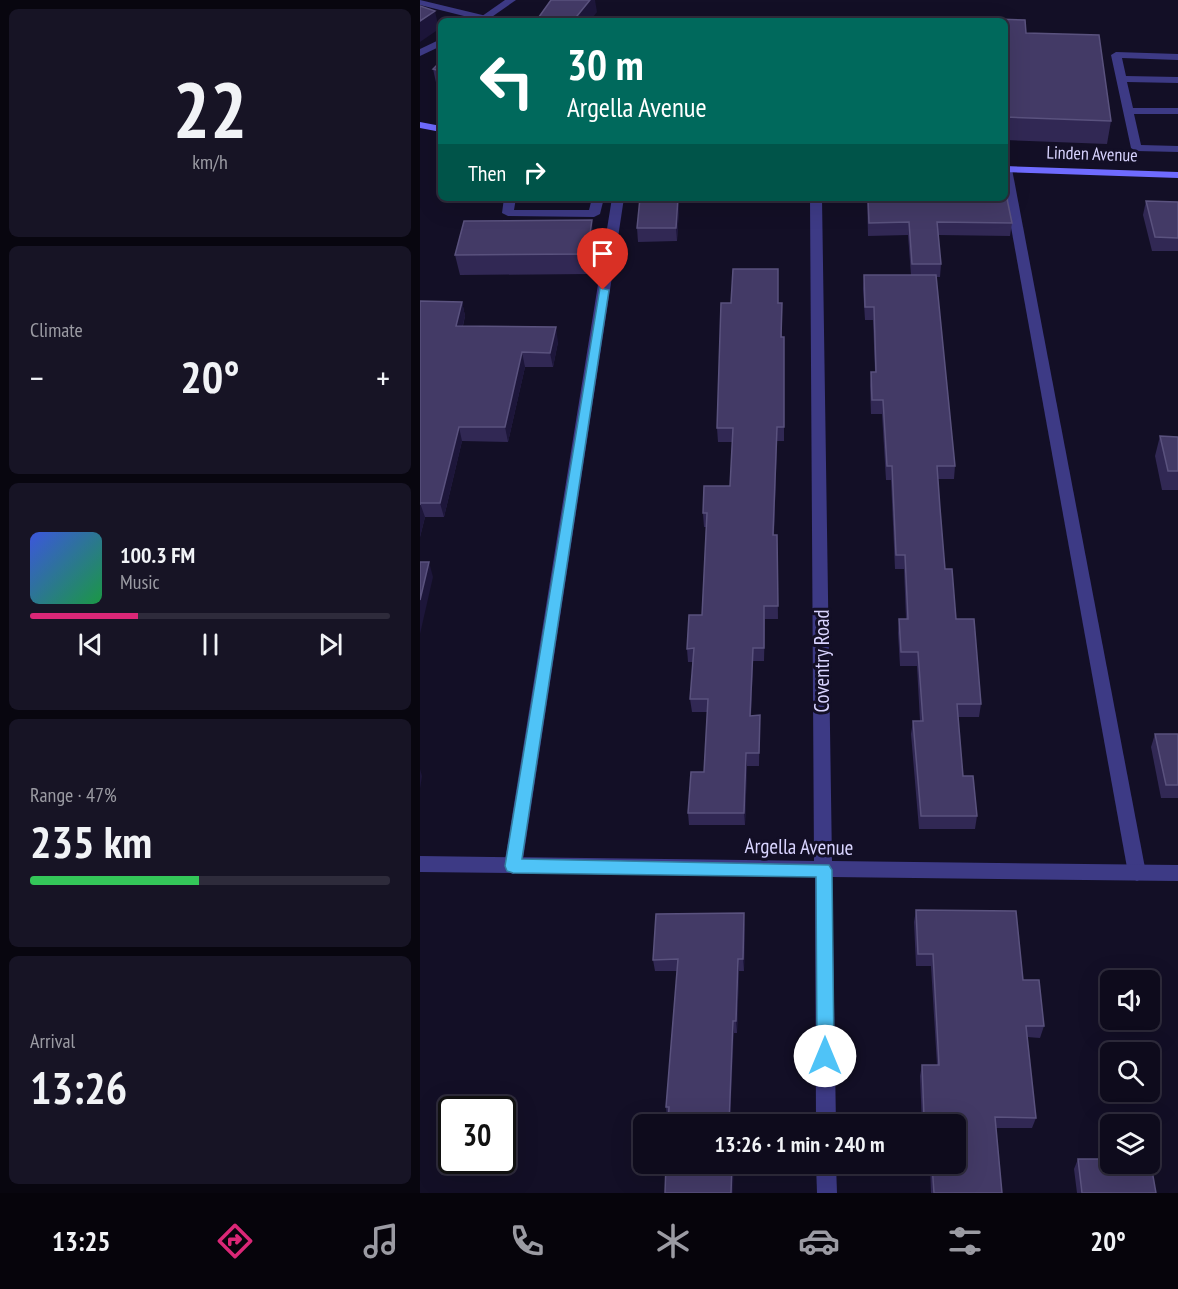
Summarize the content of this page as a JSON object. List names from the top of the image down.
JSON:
{
  "streets": {
    "main road": ["Linden Avenue"],
    "street": ["Coventry Road", "Argella Avenue"]
  },
  "crossings": [
    ["Coventry Road", "Argella Avenue"]
  ],
  "page": {
    "tile": [
      ["22", "km/h"],
      "Climate",
      ["Range · 47%", "235 km"],
      ["Arrival", "13:26"]
    ],
    "turn": ["30 m", "Argella Avenue"],
    "then": "Then",
    "heat": ["−", "20°", "+"],
    "song": ["100.3 FM", "Music"],
    "limit": "30",
    "trip": "13:26 · 1 min · 240 m",
    "tabs": ["13:25", "20°"]
  }
}
